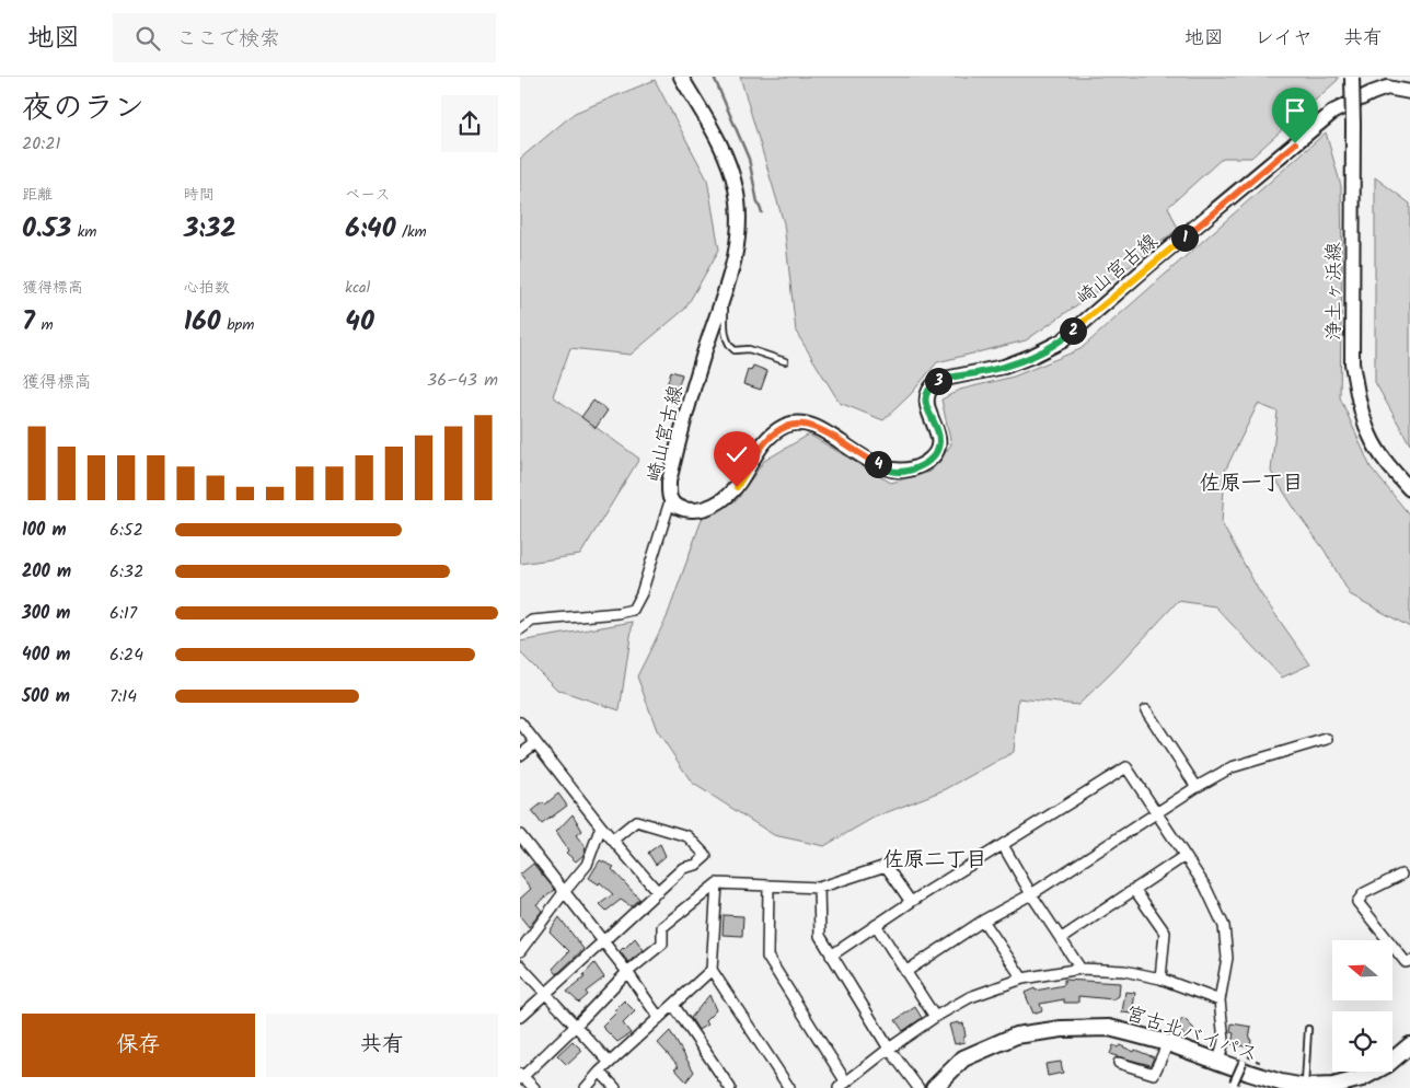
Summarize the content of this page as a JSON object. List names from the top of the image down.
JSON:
{
  "streets": {
    "highway": ["宮古北バイパス"],
    "main road": ["崎山宮古線", "浄土ヶ浜線"]
  },
  "districts": ["佐原一丁目", "佐原二丁目"],
  "north": "left",
  "page": {
    "header": "地図",
    "search": "ここで検索",
    "nav": ["地図", "レイヤ", "共有"],
    "heading": ["夜のラン", "20:21"],
    "stats": [
      ["距離", "0.53 km"],
      ["時間", "3:32"],
      ["ペース", "6:40 /km"],
      ["獲得標高", "7 m"],
      ["心拍数", "160 bpm"],
      ["kcal", "40"]
    ],
    "pins": [
      "1",
      "2",
      "3",
      "4"
    ],
    "chart": ["獲得標高", "36–43 m"],
    "list": [
      {
        "name": "100 m",
        "note": "6:52"
      },
      {
        "name": "200 m",
        "note": "6:32"
      },
      {
        "name": "300 m",
        "note": "6:17"
      },
      {
        "name": "400 m",
        "note": "6:24"
      },
      {
        "name": "500 m",
        "note": "7:14"
      }
    ],
    "buttons": ["保存", "共有"]
  }
}
